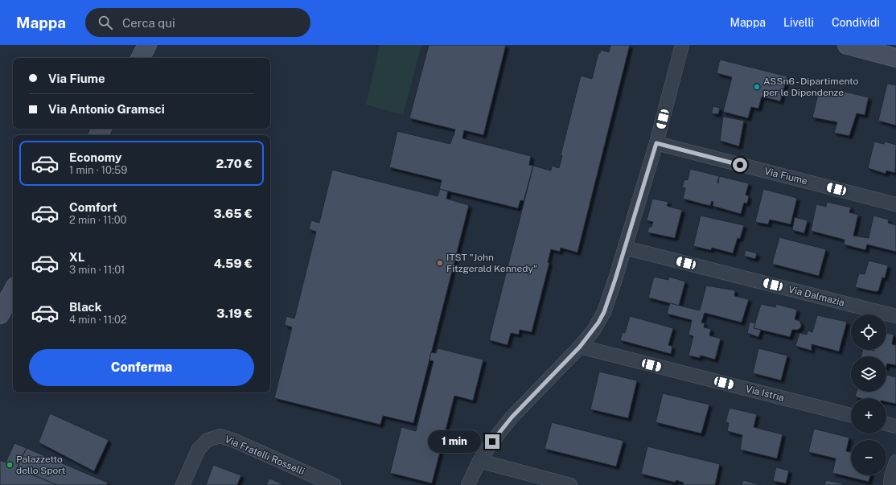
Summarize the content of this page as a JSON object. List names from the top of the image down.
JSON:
{
  "streets": {
    "street": [
      "Via Fiume",
      "Via Dalmazia",
      "Via Istria",
      "Via Fratelli Rosselli"
    ]
  },
  "places": ["ASSn6 - Dipartimento per le Dipendenze", "ITST \"John Fitzgerald Kennedy\"", "Palazzetto dello Sport"],
  "page": {
    "header": "Mappa",
    "search": "Cerca qui",
    "nav": ["Mappa", "Livelli", "Condividi"],
    "banner": ["Via Fiume", "Via Antonio Gramsci"],
    "list": [
      {
        "name": "Economy",
        "note": "1 min · 10:59",
        "value": "2.70 €"
      },
      {
        "name": "Comfort",
        "note": "2 min · 11:00",
        "value": "3.65 €"
      },
      {
        "name": "XL",
        "note": "3 min · 11:01",
        "value": "4.59 €"
      },
      {
        "name": "Black",
        "note": "4 min · 11:02",
        "value": "3.19 €"
      }
    ],
    "map_buttons": ["+", "−"],
    "buttons": "Conferma",
    "bubble": "1 min"
  }
}
